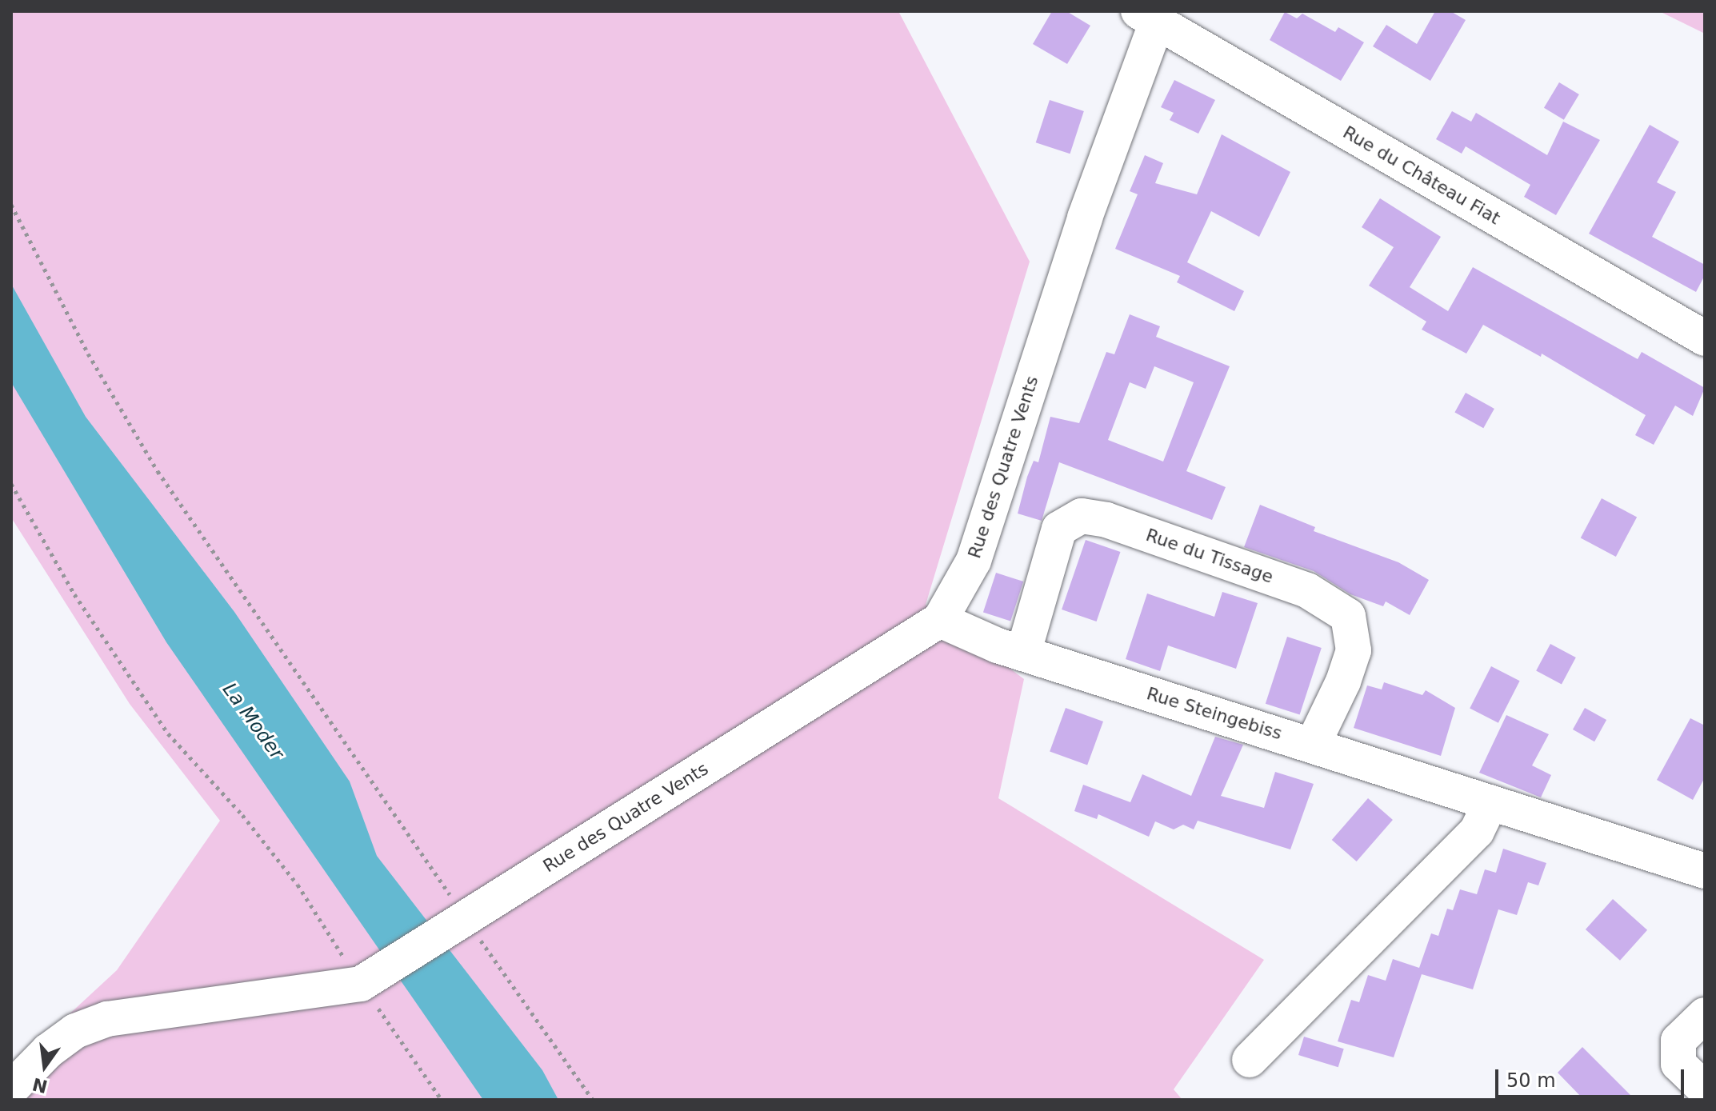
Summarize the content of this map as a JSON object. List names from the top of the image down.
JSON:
{
  "streets": {
    "street": [
      "Rue du Château Fiat",
      "Rue des Quatre Vents",
      "Rue du Tissage",
      "Rue Steingebiss"
    ]
  },
  "crossings": [
    ["Rue du Château Fiat", "Rue des Quatre Vents"],
    ["Rue des Quatre Vents", "Rue Steingebiss"],
    ["Rue du Tissage", "Rue Steingebiss"]
  ],
  "water": ["La Moder"],
  "scale_bar": "50 m",
  "north": "bottom"
}
